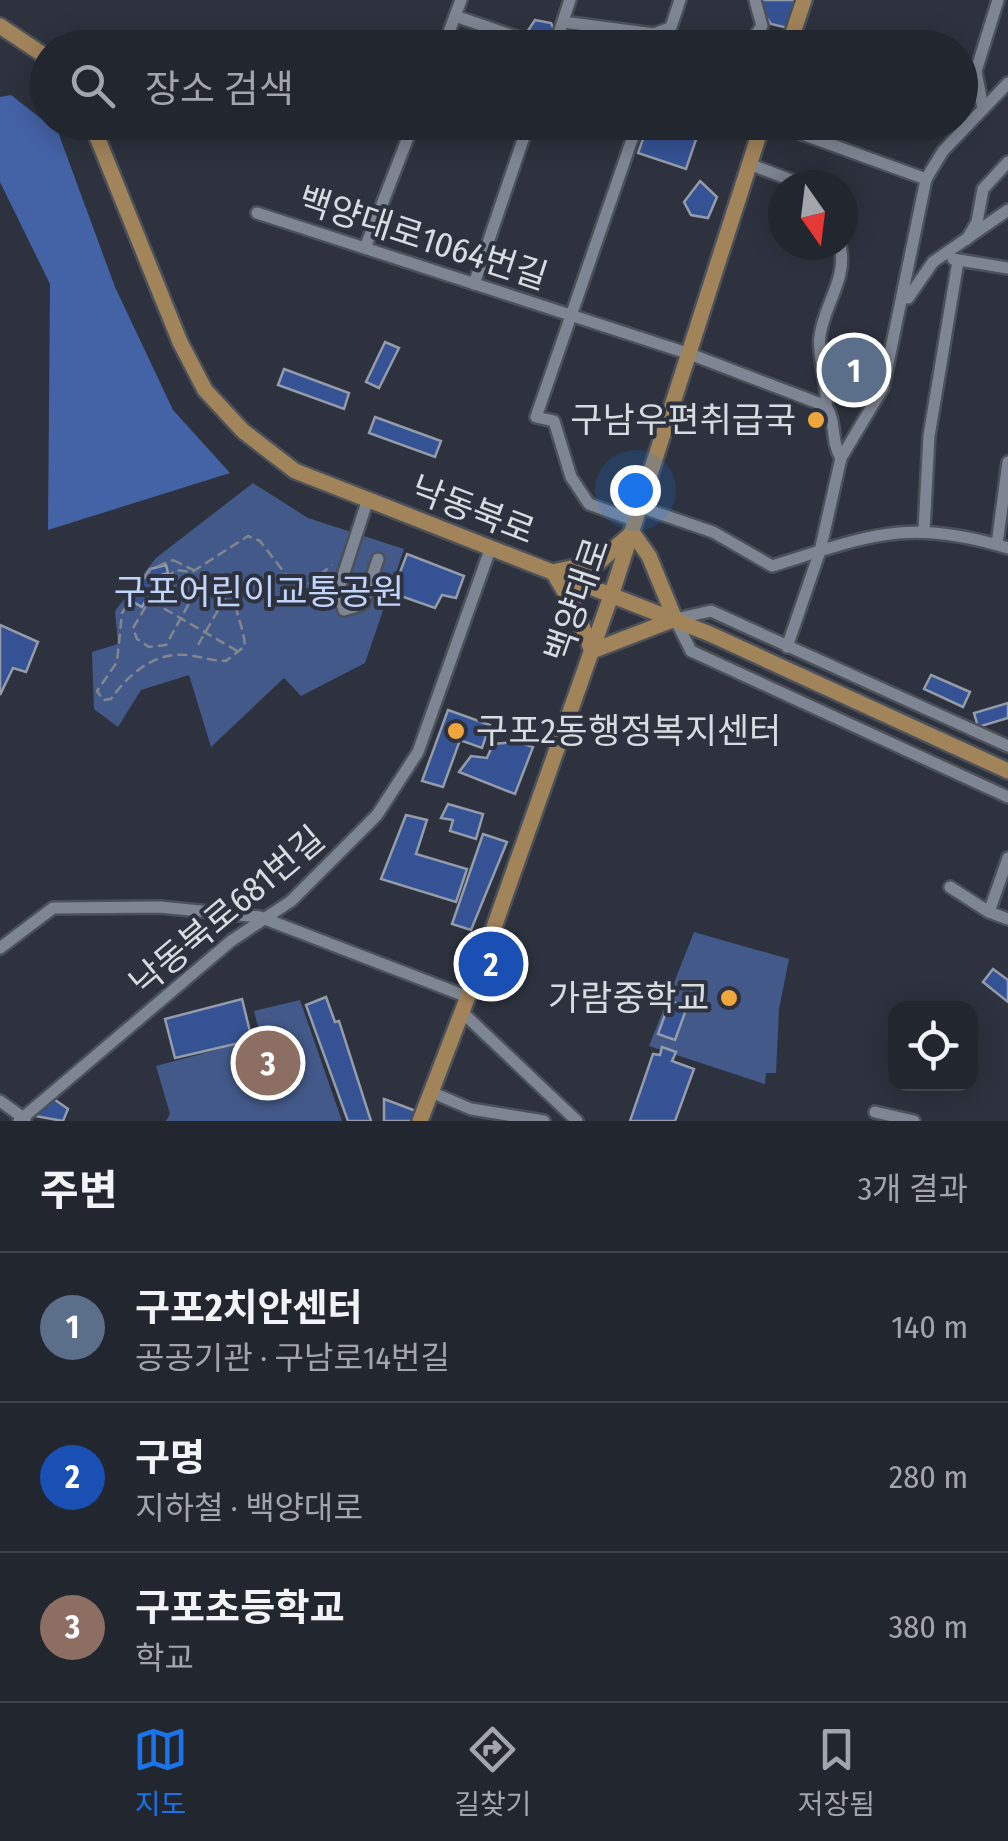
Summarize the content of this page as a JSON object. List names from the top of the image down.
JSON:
{
  "streets": {
    "main road": ["낙동북로", "백양대로"],
    "street": ["백양대로1064번길", "낙동북로681번길"]
  },
  "crossings": [
    ["백양대로1064번길", "백양대로"],
    ["낙동북로", "백양대로"],
    ["낙동북로", "낙동북로681번길"]
  ],
  "parks": ["구포어린이교통공원"],
  "places": ["구남우편취급국", "구포2동행정복지센터", "가람중학교"],
  "north": "bottom",
  "page": {
    "search": "장소 검색",
    "pins": ["1", "2", "3"],
    "heading": ["주변", "3개 결과"],
    "list": [
      {
        "mark": "1",
        "name": "구포2치안센터",
        "note": "공공기관 · 구남로14번길",
        "value": "140 m"
      },
      {
        "mark": "2",
        "name": "구명",
        "note": "지하철 · 백양대로",
        "value": "280 m"
      },
      {
        "mark": "3",
        "name": "구포초등학교",
        "note": "학교",
        "value": "380 m"
      }
    ],
    "nav": ["지도", "길찾기", "저장됨"]
  }
}
